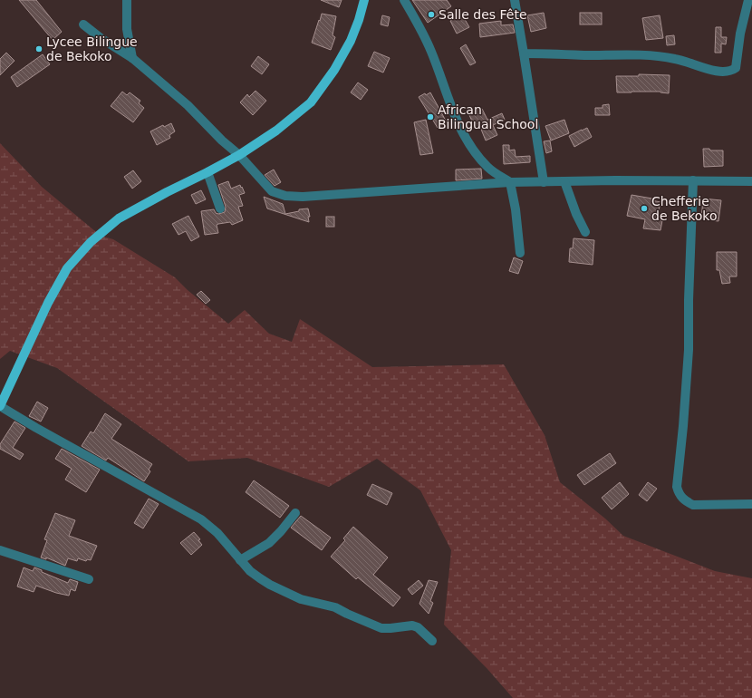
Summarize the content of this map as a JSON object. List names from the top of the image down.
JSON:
{
  "places": [
    "Salle des Fête",
    "Lycee Bilingue de Bekoko",
    "African Bilingual School",
    "Chefferie de Bekoko"
  ]
}
